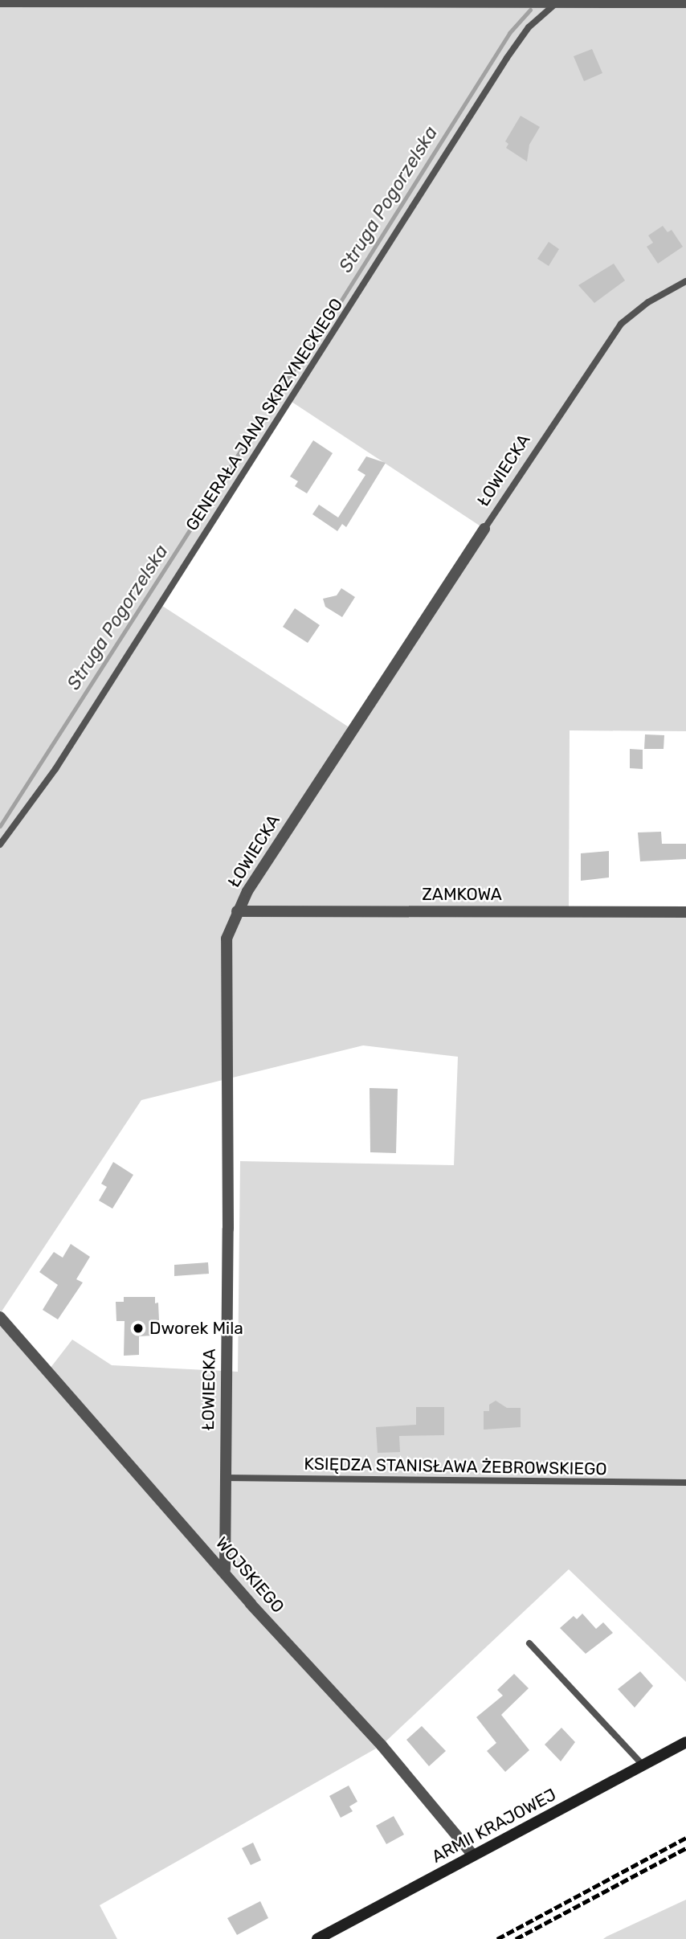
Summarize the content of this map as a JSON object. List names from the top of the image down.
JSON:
{
  "streets": {
    "main road": ["ARMII KRAJOWEJ"],
    "street": ["ŁOWIECKA", "ZAMKOWA", "WOJSKIEGO"],
    "lane": ["GENERAŁA JANA SKRZYNECKIEGO", "KSIĘDZA STANISŁAWA ŻEBROWSKIEGO"]
  },
  "crossings": [
    ["ŁOWIECKA", "ZAMKOWA"],
    ["ŁOWIECKA", "KSIĘDZA STANISŁAWA ŻEBROWSKIEGO"],
    ["ŁOWIECKA", "WOJSKIEGO"],
    ["WOJSKIEGO", "ARMII KRAJOWEJ"]
  ],
  "water": ["Struga Pogorzelska"],
  "places": ["Dworek Mila"]
}
